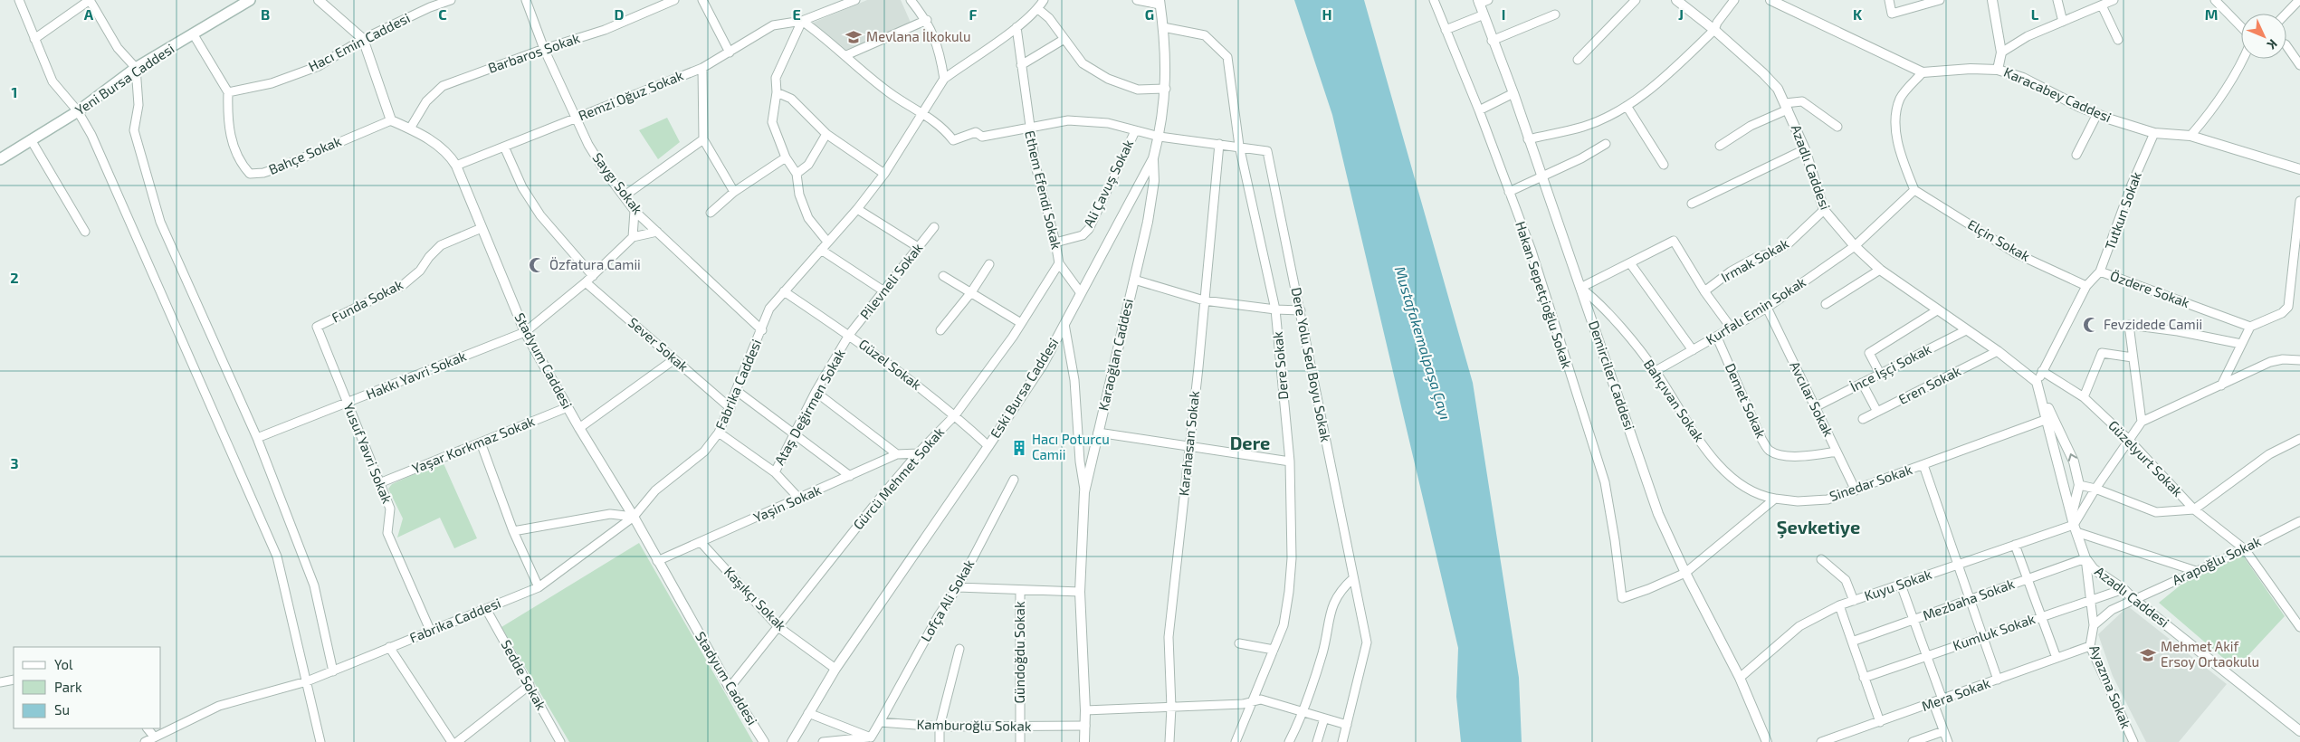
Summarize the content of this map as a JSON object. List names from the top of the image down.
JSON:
{
  "streets": {
    "main road": ["Yeni Bursa Caddesi"],
    "street": [
      "Hacı Emin Caddesi",
      "Barbaros Sokak",
      "Karacabey Caddesi",
      "Remzi Oğuz Sokak",
      "Bahçe Sokak",
      "Azadlı Caddesi",
      "Saygı Sokak",
      "Ali Çavuş Sokak",
      "Ethem Efendi Sokak",
      "Tutkun Sokak",
      "Elçin Sokak",
      "Irmak Sokak",
      "Pilevneli Sokak",
      "Özdere Sokak",
      "Hakan Sepetçioğlu Sokak",
      "Funda Sokak",
      "Kurfalı Emin Sokak",
      "Sever Sokak",
      "Karaoğlan Caddesi",
      "Stadyum Caddesi",
      "Güzel Sokak",
      "Dere Yolu Sed Boyu Sokak",
      "Dere Sokak",
      "İnce İşçi Sokak",
      "Hakkı Yavri Sokak",
      "Demirciler Caddesi",
      "Fabrika Caddesi",
      "Eren Sokak",
      "Eski Bursa Caddesi",
      "Avcılar Sokak",
      "Bahçıvan Sokak",
      "Demet Sokak",
      "Ataş Değirmen Sokak",
      "Karahasan Sokak",
      "Yaşar Korkmaz Sokak",
      "Yusuf Yavri Sokak",
      "Güzelyurt Sokak",
      "Gürcü Mehmet Sokak",
      "Sinedar Sokak",
      "Yaşin Sokak",
      "Arapoğlu Sokak",
      "Kuyu Sokak",
      "Kaşıkçı Sokak",
      "Mezbaha Sokak",
      "Lofça Ali Sokak",
      "Kumluk Sokak",
      "Gündoğdu Sokak",
      "Sedde Sokak",
      "Ayazma Sokak",
      "Mera Sokak",
      "Kamburoğlu Sokak"
    ]
  },
  "crossings": [
    ["Hacı Emin Caddesi", "Bahçe Sokak"],
    ["Barbaros Sokak", "Saygı Sokak"],
    ["Barbaros Sokak", "Stadyum Caddesi"],
    ["Karacabey Caddesi", "Tutkun Sokak"],
    ["Remzi Oğuz Sokak", "Saygı Sokak"],
    ["Remzi Oğuz Sokak", "Stadyum Caddesi"],
    ["Bahçe Sokak", "Stadyum Caddesi"],
    ["Azadlı Caddesi", "Tutkun Sokak"],
    ["Azadlı Caddesi", "Irmak Sokak"],
    ["Azadlı Caddesi", "Kurfalı Emin Sokak"],
    ["Azadlı Caddesi", "İnce İşçi Sokak"],
    ["Azadlı Caddesi", "Eren Sokak"],
    ["Azadlı Caddesi", "Sinedar Sokak"],
    ["Azadlı Caddesi", "Arapoğlu Sokak"],
    ["Azadlı Caddesi", "Kuyu Sokak"],
    ["Azadlı Caddesi", "Mezbaha Sokak"],
    ["Azadlı Caddesi", "Kumluk Sokak"],
    ["Azadlı Caddesi", "Ayazma Sokak"],
    ["Saygı Sokak", "Fabrika Caddesi"],
    ["Ali Çavuş Sokak", "Ethem Efendi Sokak"],
    ["Ethem Efendi Sokak", "Eski Bursa Caddesi"],
    ["Ethem Efendi Sokak", "Gürcü Mehmet Sokak"],
    ["Tutkun Sokak", "Elçin Sokak"],
    ["Tutkun Sokak", "Özdere Sokak"],
    ["Tutkun Sokak", "Güzelyurt Sokak"],
    ["Elçin Sokak", "Kurfalı Emin Sokak"],
    ["Pilevneli Sokak", "Güzel Sokak"],
    ["Pilevneli Sokak", "Ataş Değirmen Sokak"],
    ["Hakan Sepetçioğlu Sokak", "Demirciler Caddesi"],
    ["Funda Sokak", "Stadyum Caddesi"],
    ["Funda Sokak", "Yusuf Yavri Sokak"],
    ["Kurfalı Emin Sokak", "Avcılar Sokak"],
    ["Kurfalı Emin Sokak", "Bahçıvan Sokak"],
    ["Kurfalı Emin Sokak", "Demet Sokak"],
    ["Sever Sokak", "Hakkı Yavri Sokak"],
    ["Sever Sokak", "Fabrika Caddesi"],
    ["Karaoğlan Caddesi", "Eski Bursa Caddesi"],
    ["Karaoğlan Caddesi", "Kamburoğlu Sokak"],
    ["Stadyum Caddesi", "Hakkı Yavri Sokak"],
    ["Stadyum Caddesi", "Fabrika Caddesi"],
    ["Stadyum Caddesi", "Yaşar Korkmaz Sokak"],
    ["Stadyum Caddesi", "Gürcü Mehmet Sokak"],
    ["Stadyum Caddesi", "Yaşin Sokak"],
    ["Güzel Sokak", "Fabrika Caddesi"],
    ["Güzel Sokak", "Eski Bursa Caddesi"],
    ["Güzel Sokak", "Ataş Değirmen Sokak"],
    ["Güzel Sokak", "Gürcü Mehmet Sokak"],
    ["Dere Yolu Sed Boyu Sokak", "Dere Sokak"],
    ["Dere Sokak", "Eski Bursa Caddesi"],
    ["İnce İşçi Sokak", "Avcılar Sokak"],
    ["Hakkı Yavri Sokak", "Yusuf Yavri Sokak"],
    ["Demirciler Caddesi", "Bahçıvan Sokak"],
    ["Demirciler Caddesi", "Kuyu Sokak"],
    ["Fabrika Caddesi", "Yusuf Yavri Sokak"],
    ["Fabrika Caddesi", "Sedde Sokak"],
    ["Eski Bursa Caddesi", "Kaşıkçı Sokak"],
    ["Avcılar Sokak", "Demet Sokak"],
    ["Avcılar Sokak", "Sinedar Sokak"],
    ["Bahçıvan Sokak", "Sinedar Sokak"],
    ["Ataş Değirmen Sokak", "Yaşin Sokak"],
    ["Yaşar Korkmaz Sokak", "Yusuf Yavri Sokak"],
    ["Güzelyurt Sokak", "Arapoğlu Sokak"],
    ["Gürcü Mehmet Sokak", "Yaşin Sokak"],
    ["Gürcü Mehmet Sokak", "Kaşıkçı Sokak"],
    ["Yaşin Sokak", "Kaşıkçı Sokak"],
    ["Arapoğlu Sokak", "Ayazma Sokak"],
    ["Lofça Ali Sokak", "Kamburoğlu Sokak"],
    ["Gündoğdu Sokak", "Kamburoğlu Sokak"],
    ["Ayazma Sokak", "Mera Sokak"]
  ],
  "districts": ["Dere", "Şevketiye"],
  "water": ["Mustafakemalpaşa Çayı"],
  "places": {
    "school or university": ["Mevlana İlkokulu", "Mehmet Akif Ersoy Ortaokulu"],
    "mosque": ["Özfatura Camii", "Fevzidede Camii"],
    "building": ["Hacı Poturcu Camii"]
  },
  "legend": ["Yol", "Park", "Su"],
  "north": "bottom right",
  "grid": {
    "columns": [
      "A",
      "B",
      "C",
      "D",
      "E",
      "F",
      "G",
      "H",
      "I",
      "J",
      "K",
      "L",
      "M"
    ],
    "rows": ["1", "2", "3"]
  }
}
